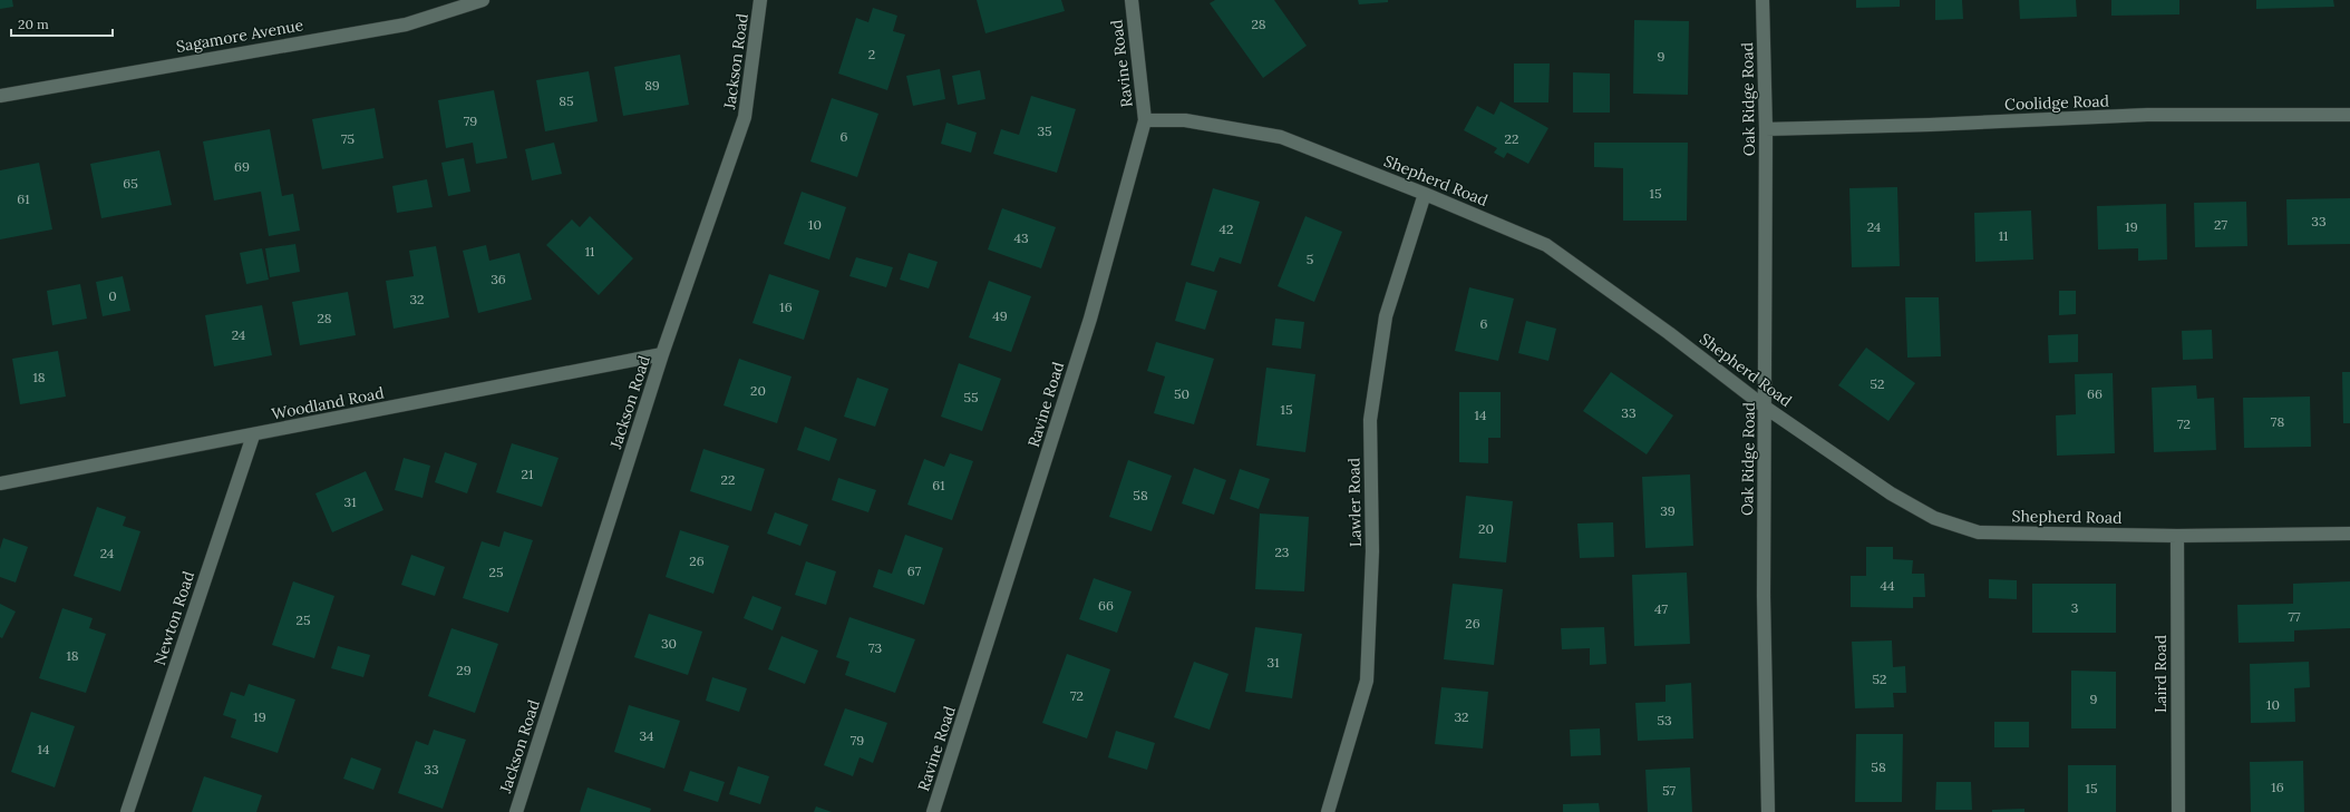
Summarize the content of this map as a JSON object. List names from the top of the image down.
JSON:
{
  "streets": {
    "street": [
      "Sagamore Avenue",
      "Jackson Road",
      "Ravine Road",
      "Oak Ridge Road",
      "Coolidge Road",
      "Shepherd Road",
      "Woodland Road",
      "Lawler Road",
      "Newton Road",
      "Laird Road"
    ]
  },
  "crossings": [
    ["Jackson Road", "Woodland Road"],
    ["Ravine Road", "Shepherd Road"],
    ["Oak Ridge Road", "Coolidge Road"],
    ["Oak Ridge Road", "Shepherd Road"],
    ["Shepherd Road", "Lawler Road"],
    ["Shepherd Road", "Laird Road"],
    ["Woodland Road", "Newton Road"]
  ],
  "house_numbers": [
    "28",
    "2",
    "9",
    "89",
    "85",
    "79",
    "35",
    "6",
    "75",
    "22",
    "69",
    "65",
    "15",
    "61",
    "33",
    "10",
    "27",
    "24",
    "19",
    "42",
    "11",
    "43",
    "11",
    "5",
    "36",
    "0",
    "32",
    "16",
    "49",
    "28",
    "6",
    "24",
    "18",
    "52",
    "20",
    "50",
    "66",
    "55",
    "15",
    "33",
    "14",
    "78",
    "72",
    "21",
    "22",
    "61",
    "58",
    "31",
    "39",
    "20",
    "23",
    "24",
    "26",
    "67",
    "25",
    "44",
    "66",
    "3",
    "47",
    "77",
    "25",
    "26",
    "30",
    "73",
    "18",
    "31",
    "29",
    "52",
    "72",
    "9",
    "10",
    "19",
    "32",
    "53",
    "34",
    "79",
    "14",
    "58",
    "33",
    "16",
    "15",
    "57"
  ],
  "scale_bar": "20 m"
}
